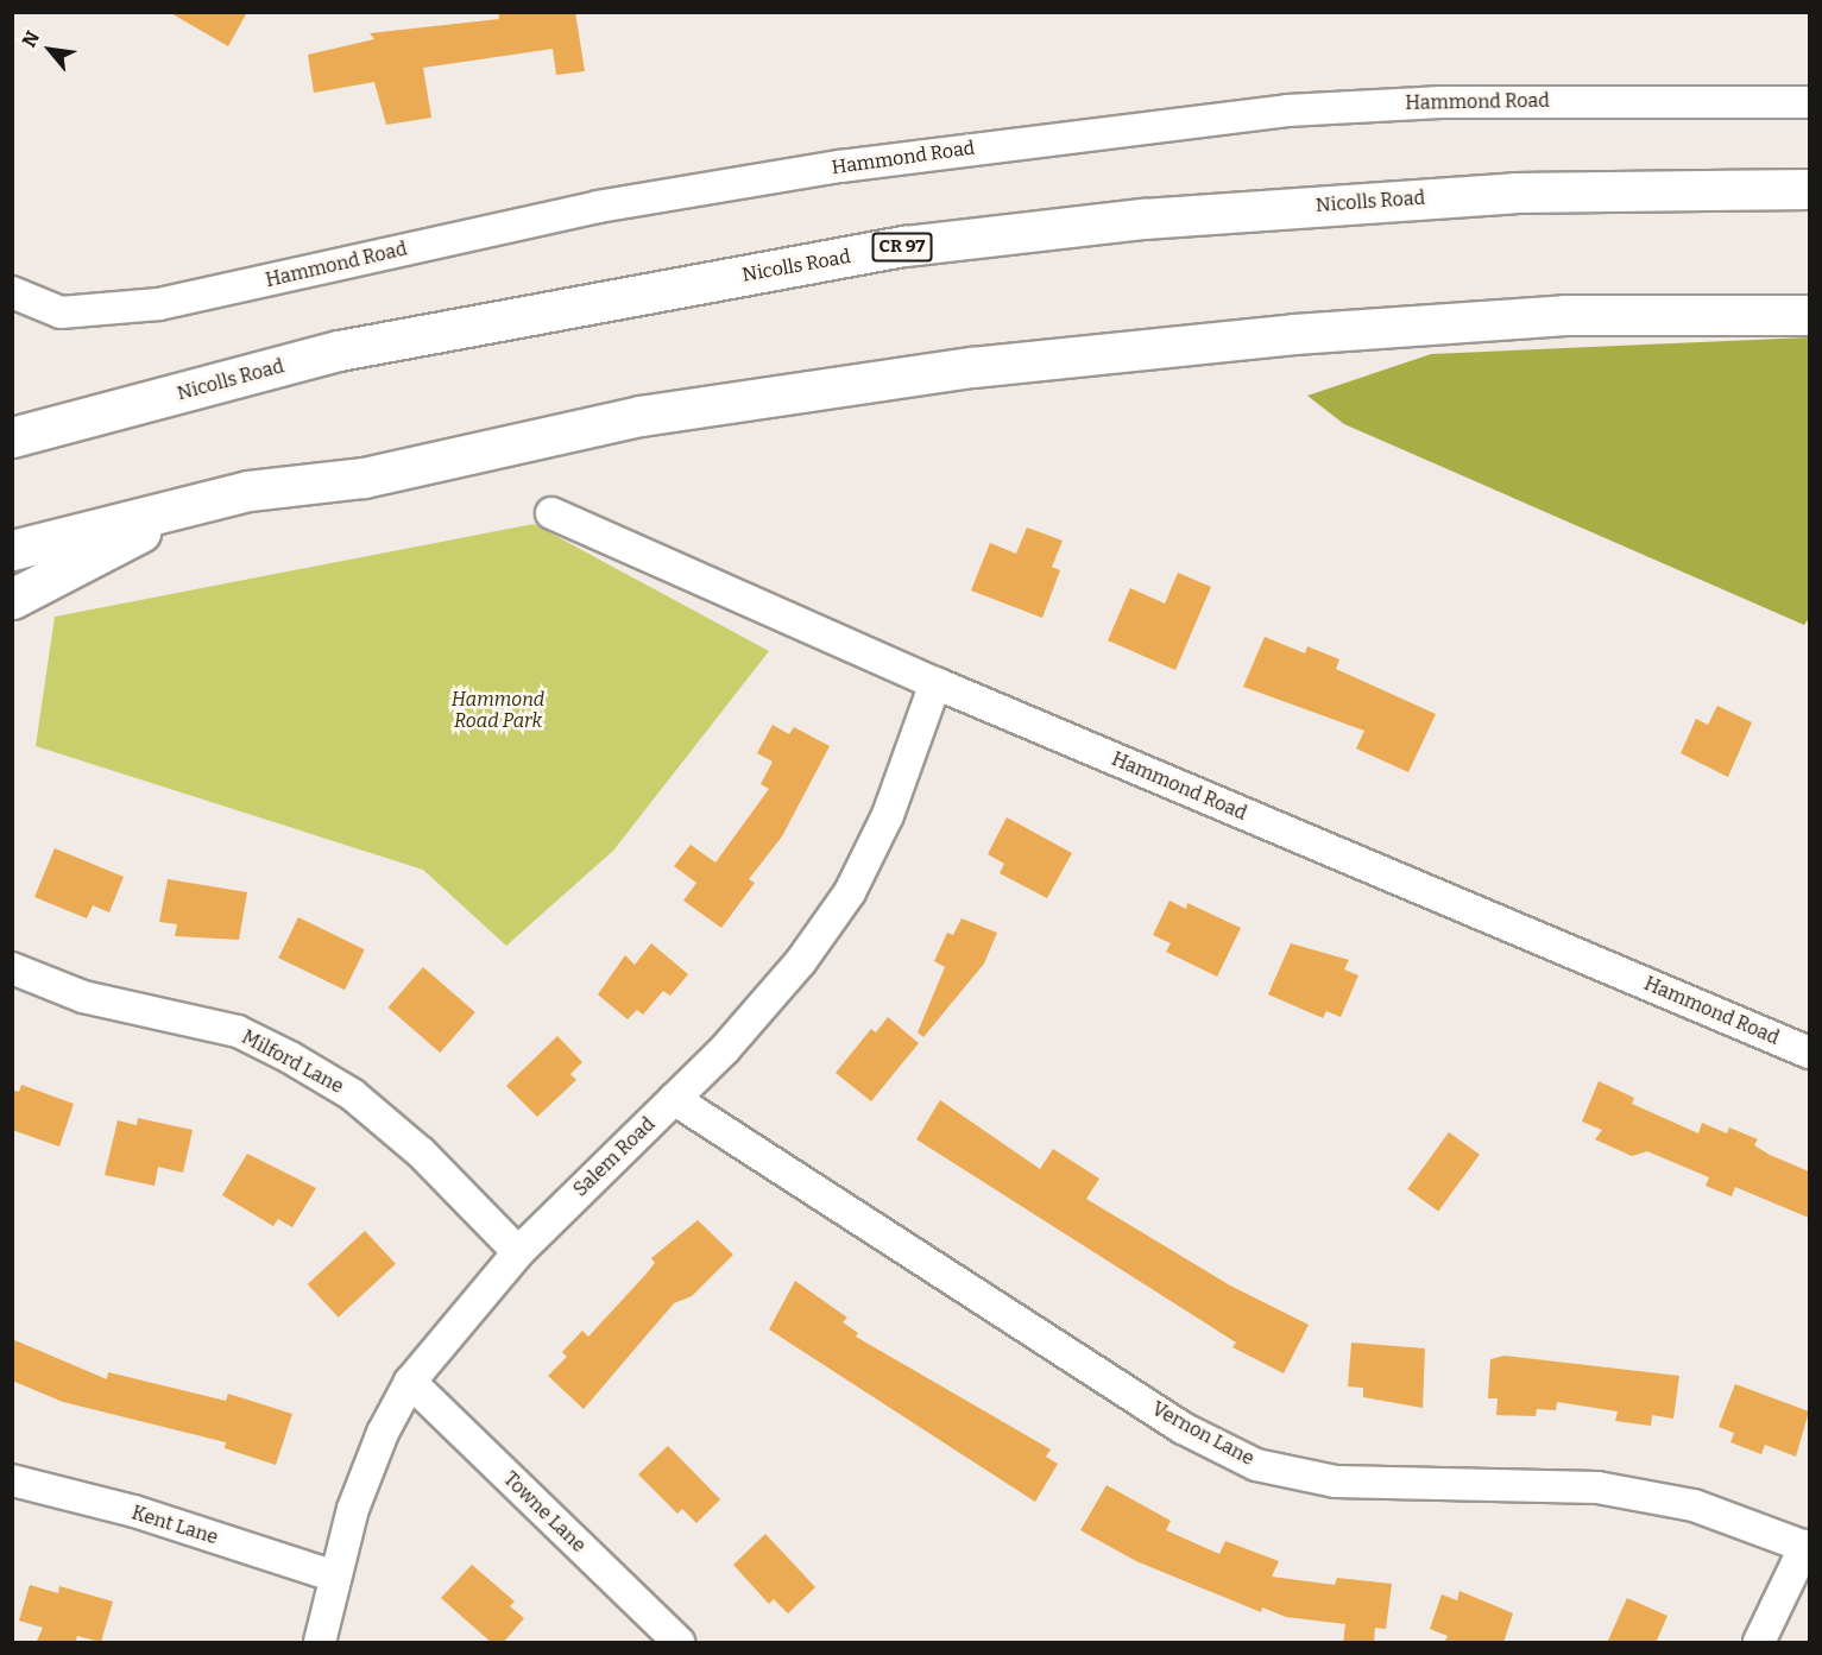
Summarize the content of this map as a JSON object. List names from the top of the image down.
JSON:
{
  "streets": {
    "highway": ["Nicolls Road", "CR 97"],
    "street": [
      "Hammond Road",
      "Milford Lane",
      "Salem Road",
      "Vernon Lane",
      "Towne Lane",
      "Kent Lane"
    ]
  },
  "crossings": [
    ["Hammond Road", "Salem Road"],
    ["Milford Lane", "Salem Road"],
    ["Salem Road", "Vernon Lane"],
    ["Salem Road", "Towne Lane"],
    ["Salem Road", "Kent Lane"]
  ],
  "parks": ["Hammond Road Park"],
  "north": "top left"
}
